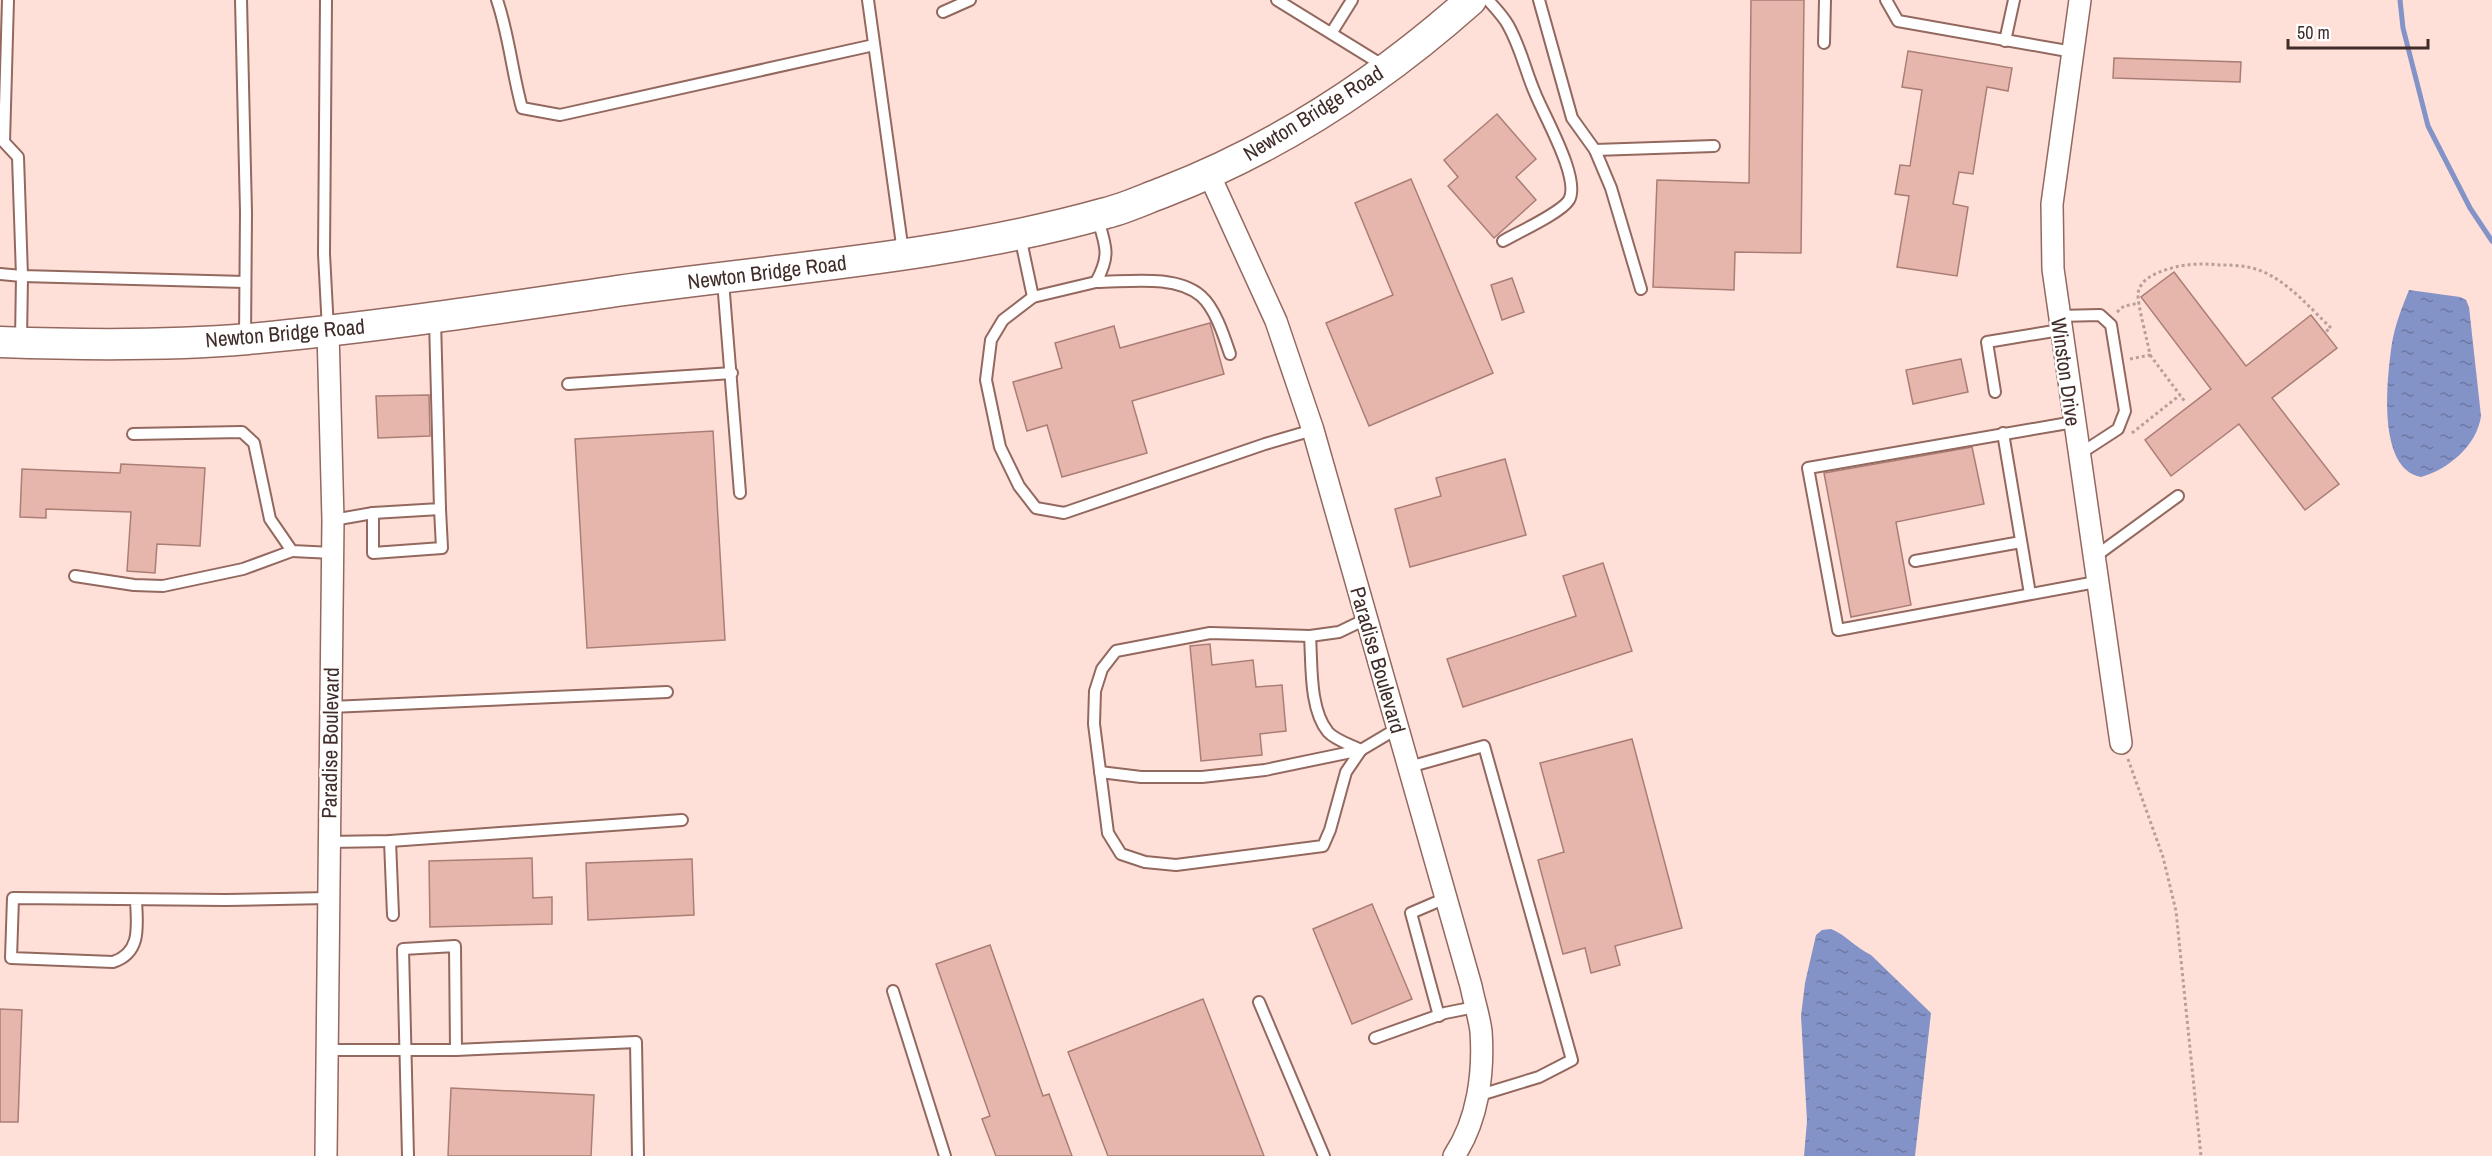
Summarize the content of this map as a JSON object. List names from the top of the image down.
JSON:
{
  "streets": {
    "main road": ["Newton Bridge Road"],
    "street": ["Winston Drive", "Paradise Boulevard"]
  },
  "crossings": [
    ["Newton Bridge Road", "Paradise Boulevard"]
  ],
  "scale_bar": "50 m"
}
